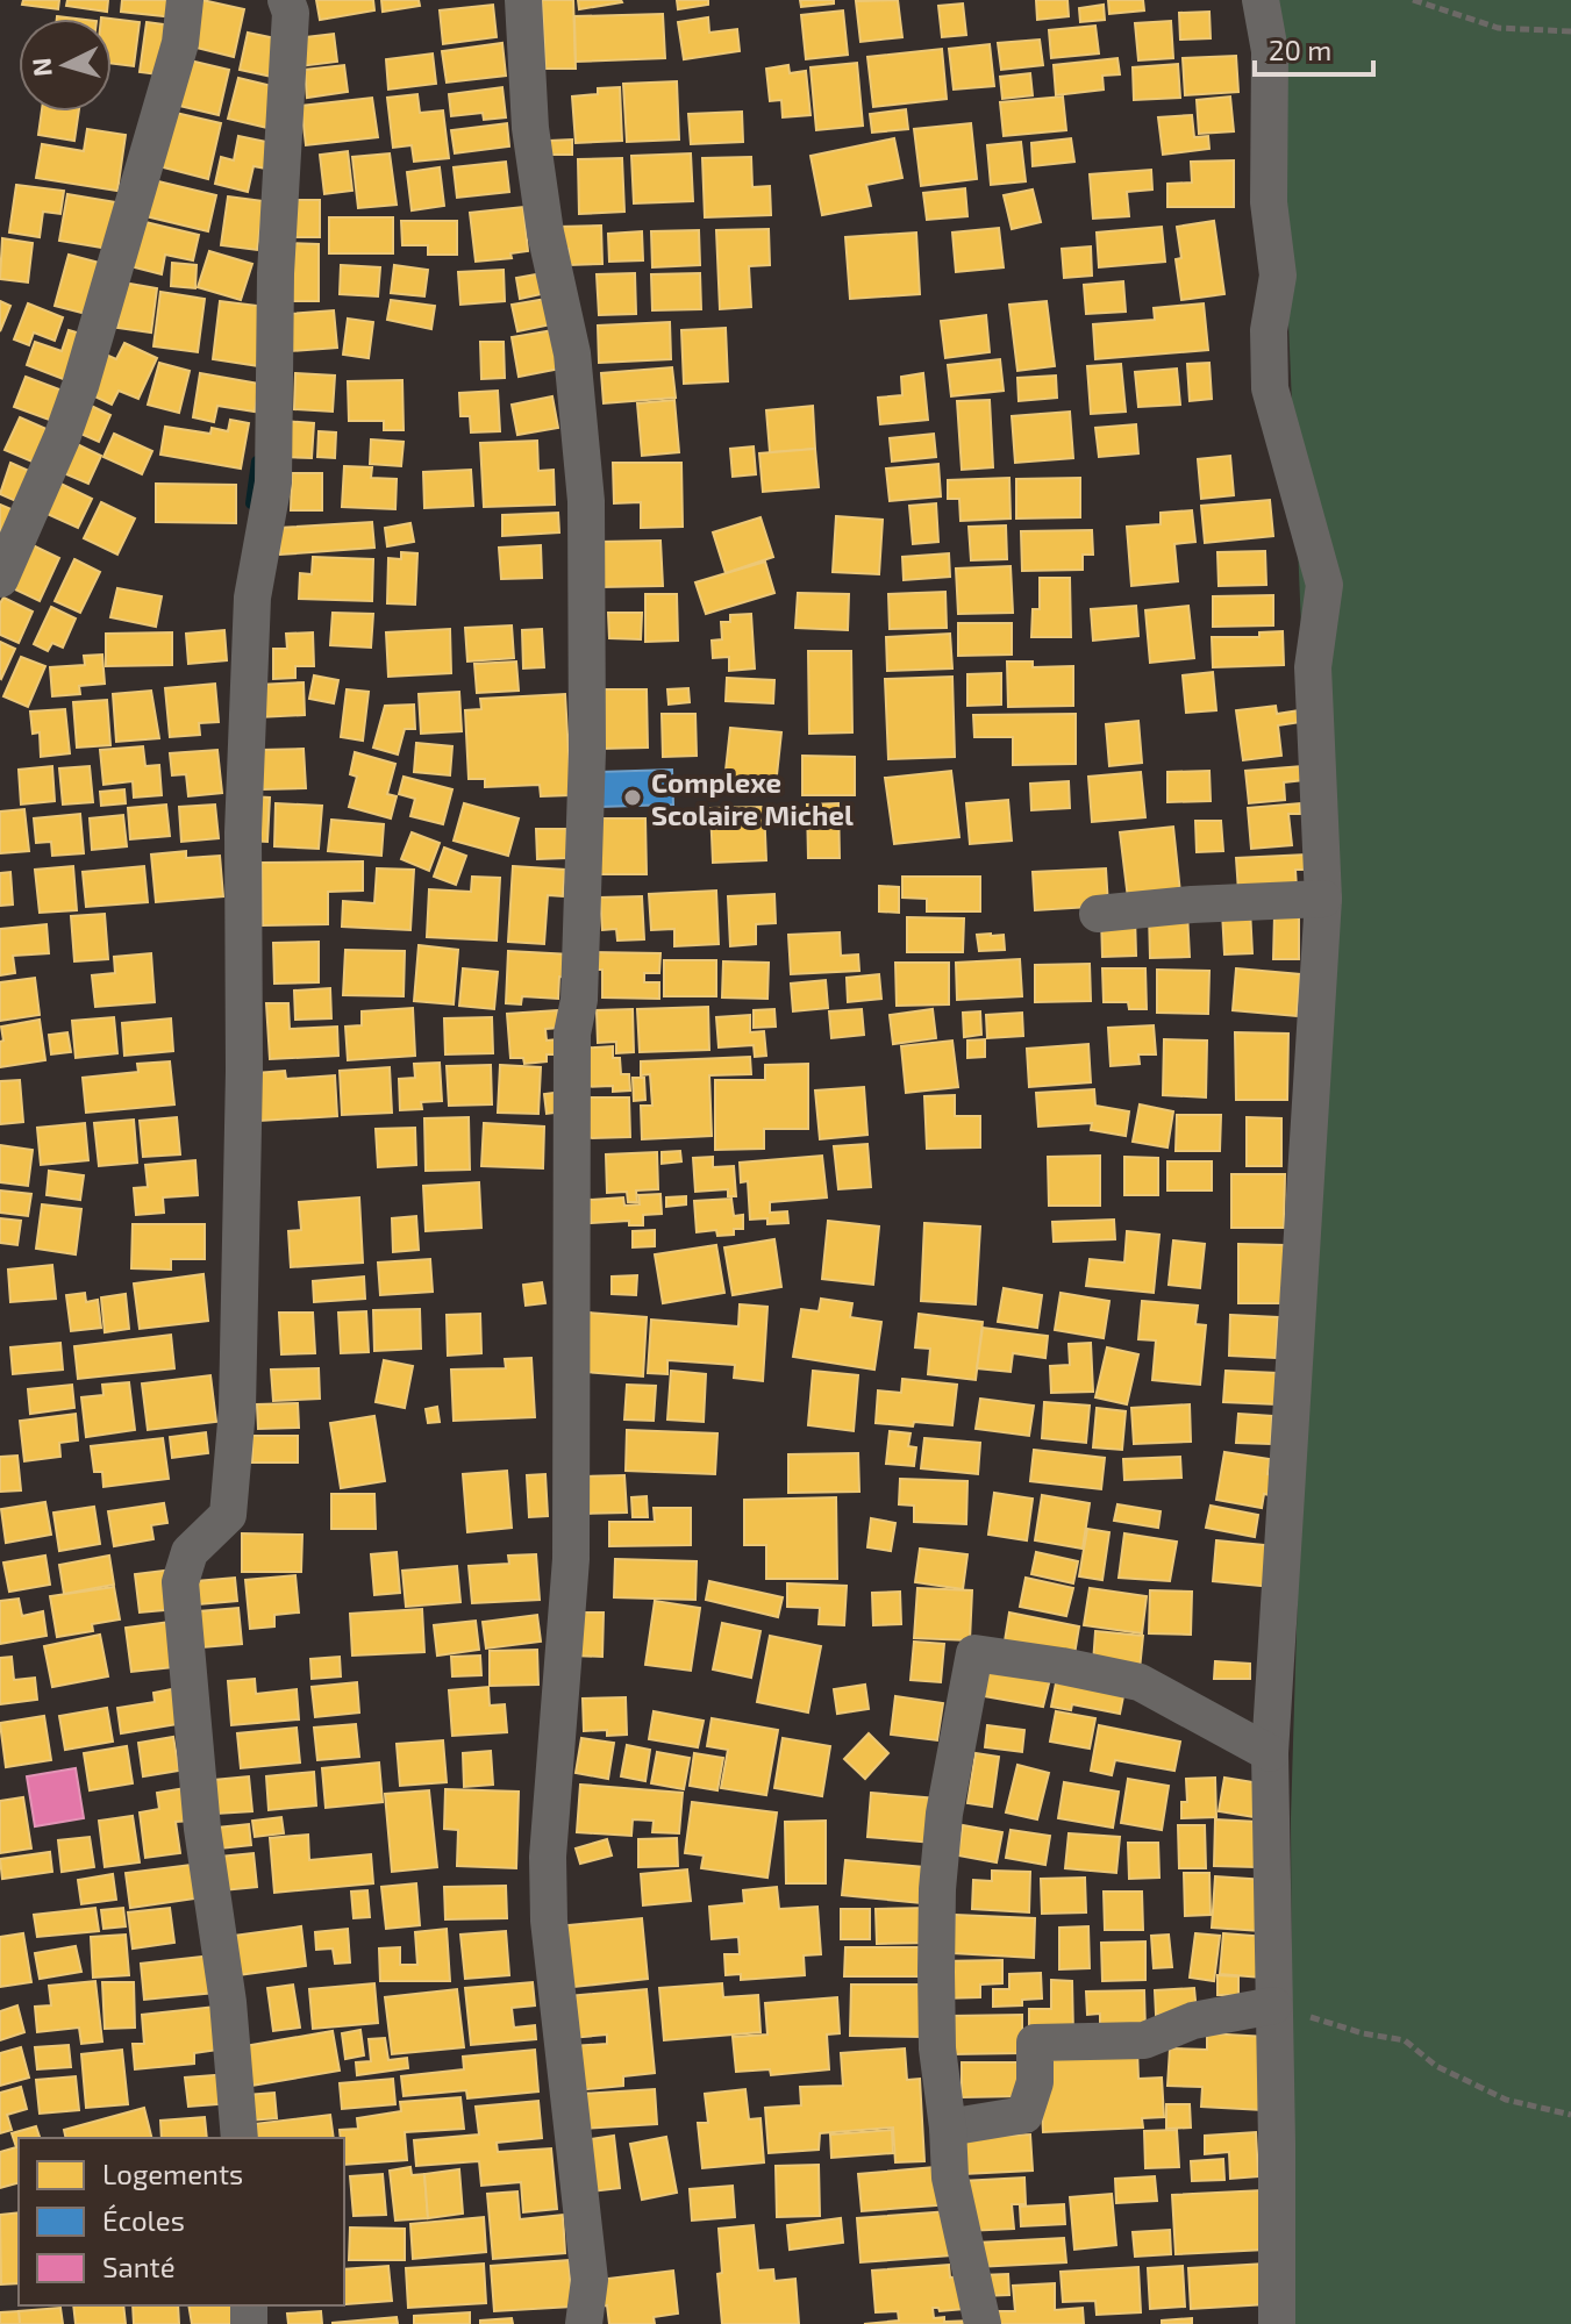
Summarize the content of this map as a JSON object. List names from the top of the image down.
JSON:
{
  "places": ["Complexe Scolaire Michel"],
  "legend": ["Logements", "Écoles", "Santé"],
  "scale_bar": "20 m",
  "north": "left"
}
